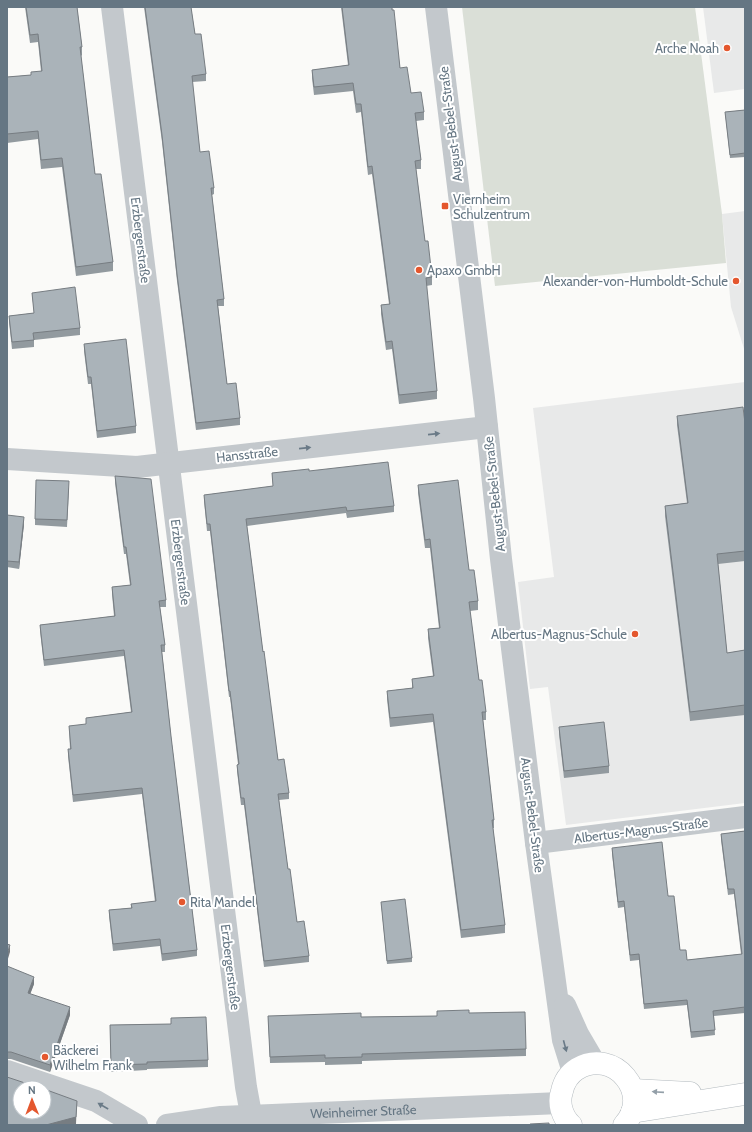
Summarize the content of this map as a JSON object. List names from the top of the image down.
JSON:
{
  "streets": {
    "street": [
      "August-Bebel-Straße",
      "Erzbergerstraße",
      "Hansstraße",
      "Albertus-Magnus-Straße",
      "Weinheimer Straße"
    ]
  },
  "crossings": [
    ["August-Bebel-Straße", "Hansstraße"],
    ["August-Bebel-Straße", "Albertus-Magnus-Straße"],
    ["Erzbergerstraße", "Hansstraße"],
    ["Erzbergerstraße", "Weinheimer Straße"]
  ],
  "one_way": ["Hansstraße"],
  "places": {
    "other": [
      "Arche Noah",
      "Apaxo GmbH",
      "Alexander-von-Humboldt-Schule",
      "Albertus-Magnus-Schule",
      "Rita Mandel",
      "Bäckerei Wilhelm Frank"
    ],
    "transit": ["Viernheim Schulzentrum"]
  },
  "north": "top"
}
